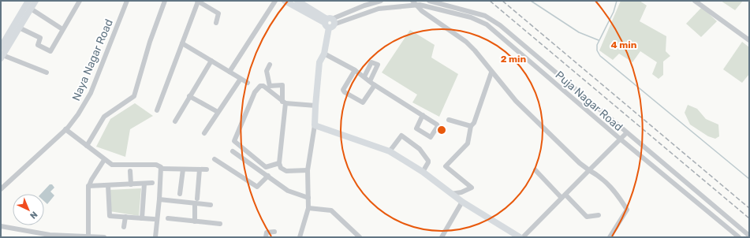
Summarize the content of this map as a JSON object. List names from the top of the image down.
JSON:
{
  "streets": {
    "street": ["Naya Nagar Road", "Puja Nagar Road"]
  },
  "north": "bottom right",
  "rings": ["4 min", "2 min"]
}
